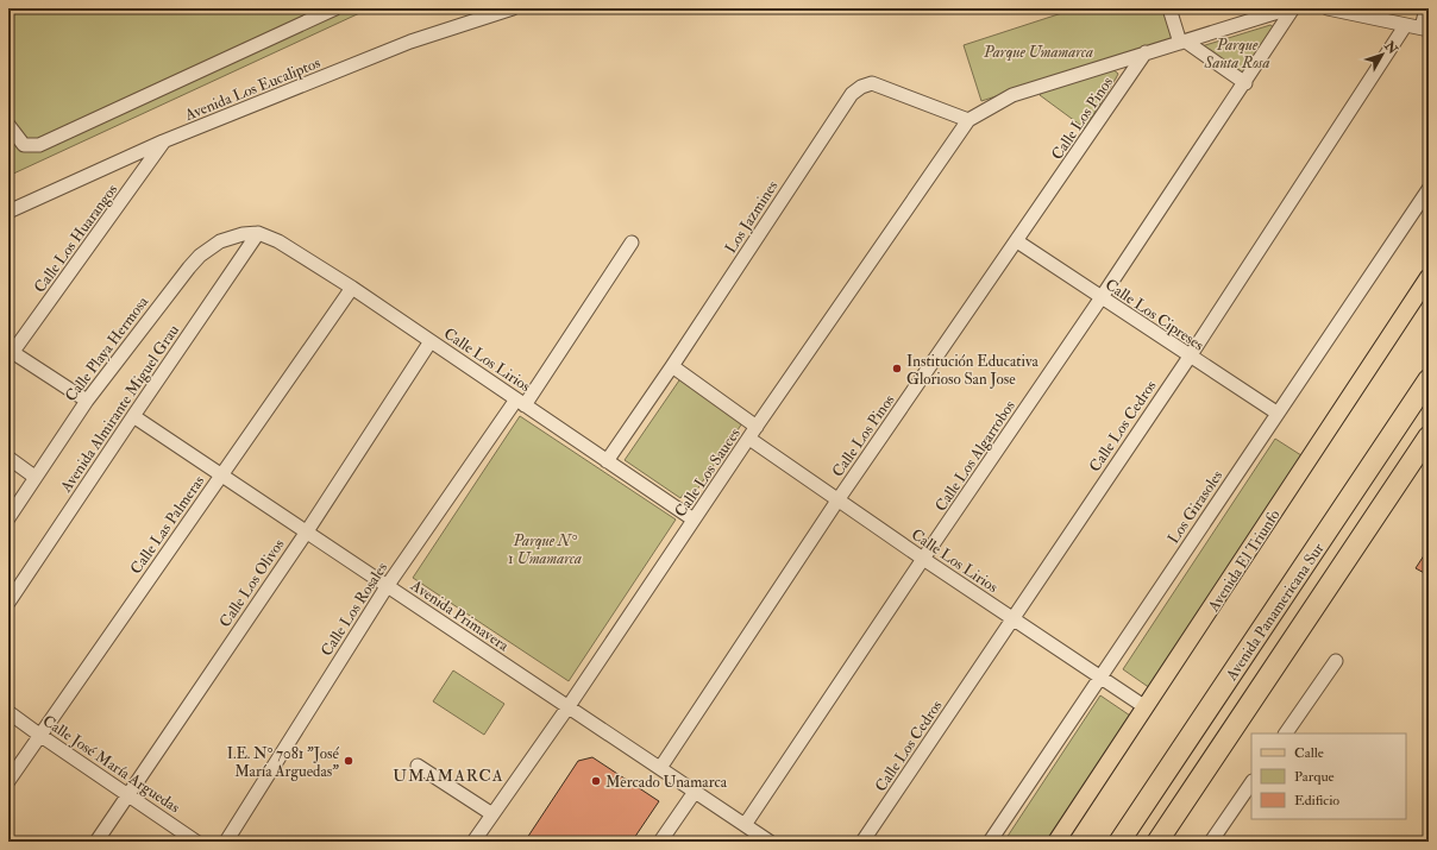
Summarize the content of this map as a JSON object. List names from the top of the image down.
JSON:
{
  "streets": {
    "highway": ["Avenida Panamericana Sur"],
    "main road": ["Avenida El Triunfo"],
    "street": [
      "Avenida Los Eucaliptos",
      "Calle Los Pinos",
      "Los Jazmines",
      "Calle Los Huarangos",
      "Calle Los Cipreses",
      "Calle Playa Hermosa",
      "Calle Los Lirios",
      "Avenida Almirante Miguel Grau",
      "Calle Los Cedros",
      "Calle Los Algarrobos",
      "Calle Los Sauces",
      "Los Girasoles",
      "Calle Las Palmeras",
      "Calle Los Olivos",
      "Calle Los Rosales",
      "Avenida Primavera",
      "Calle José María Arguedas"
    ]
  },
  "crossings": [
    ["Avenida Los Eucaliptos", "Calle Los Huarangos"],
    ["Calle Los Pinos", "Calle Los Cipreses"],
    ["Calle Los Pinos", "Calle Los Lirios"],
    ["Calle Los Pinos", "Avenida Primavera"],
    ["Los Jazmines", "Calle Los Lirios"],
    ["Los Jazmines", "Calle Los Sauces"],
    ["Calle Los Cipreses", "Calle Los Cedros"],
    ["Calle Los Cipreses", "Calle Los Algarrobos"],
    ["Calle Los Cipreses", "Los Girasoles"],
    ["Calle Playa Hermosa", "Calle Los Lirios"],
    ["Calle Playa Hermosa", "Avenida Almirante Miguel Grau"],
    ["Calle Los Lirios", "Avenida Almirante Miguel Grau"],
    ["Calle Los Lirios", "Calle Los Cedros"],
    ["Calle Los Lirios", "Calle Los Algarrobos"],
    ["Calle Los Lirios", "Calle Los Sauces"],
    ["Calle Los Lirios", "Los Girasoles"],
    ["Calle Los Lirios", "Calle Las Palmeras"],
    ["Calle Los Lirios", "Avenida El Triunfo"],
    ["Calle Los Lirios", "Calle Los Olivos"],
    ["Calle Los Lirios", "Calle Los Rosales"],
    ["Avenida Almirante Miguel Grau", "Avenida Primavera"],
    ["Calle Los Algarrobos", "Avenida Primavera"],
    ["Calle Los Sauces", "Avenida Primavera"],
    ["Calle Las Palmeras", "Avenida Primavera"],
    ["Calle Las Palmeras", "Calle José María Arguedas"],
    ["Calle Los Olivos", "Avenida Primavera"],
    ["Calle Los Olivos", "Calle José María Arguedas"],
    ["Calle Los Rosales", "Avenida Primavera"]
  ],
  "districts": ["UMAMARCA"],
  "parks": ["Parque Santa Rosa", "Parque Umamarca", "Parque N° 1 Umamarca"],
  "places": ["Institución Educativa Glorioso San Jose", "I.E. N° 7081 \"José María Arguedas\"", "Mercado Unamarca"],
  "legend": ["Calle", "Parque", "Edificio"],
  "north": "top right"
}
